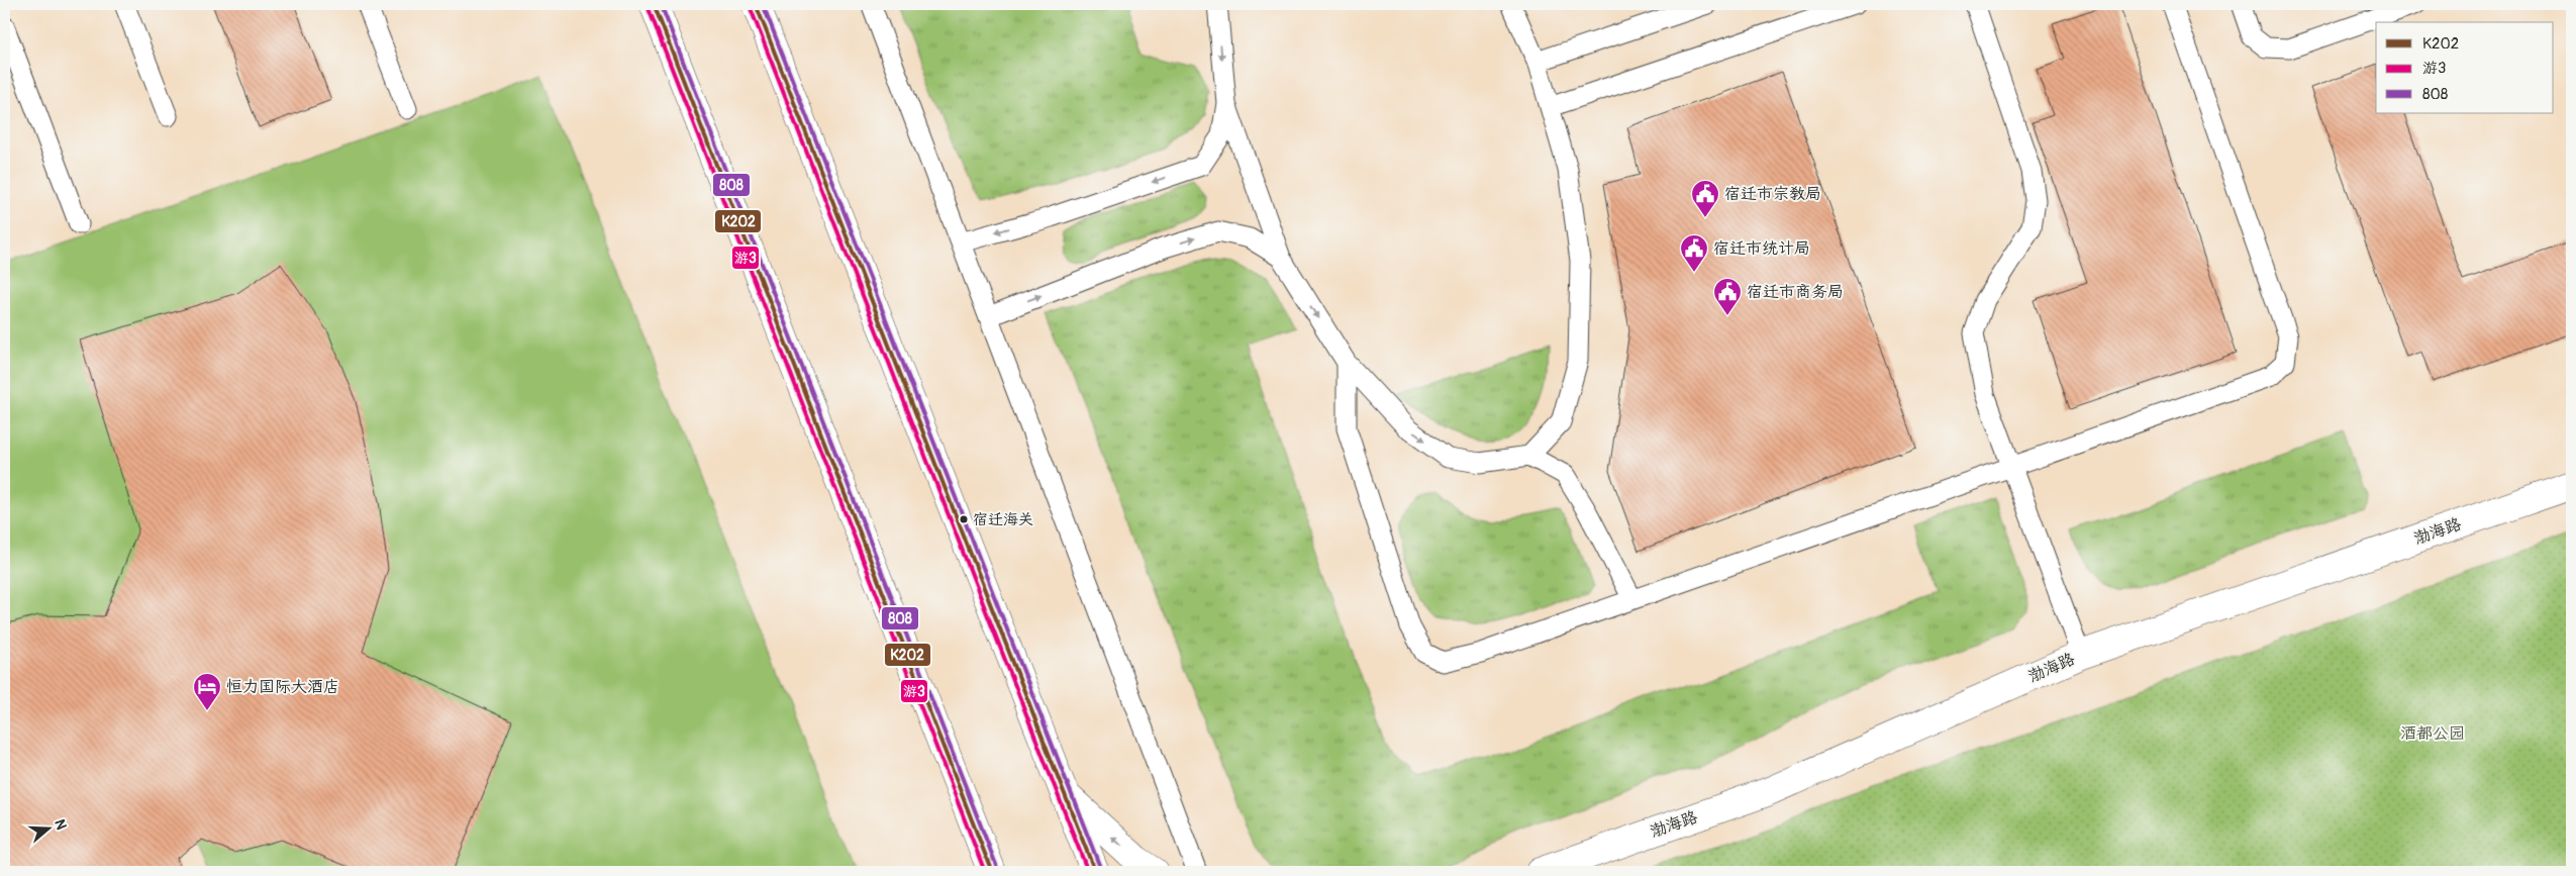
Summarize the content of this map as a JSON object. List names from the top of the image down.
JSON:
{
  "streets": {
    "main road": ["渤海路"]
  },
  "parks": ["酒都公园"],
  "places": {
    "public building": ["宿迁市宗教局", "宿迁市统计局", "宿迁市商务局"],
    "other": ["宿迁海关"],
    "hotel": ["恒力国际大酒店"]
  },
  "lines": ["transit line K202", "transit line 808", "transit line 游3"],
  "legend": ["K202", "游3", "808"],
  "north": "right"
}
